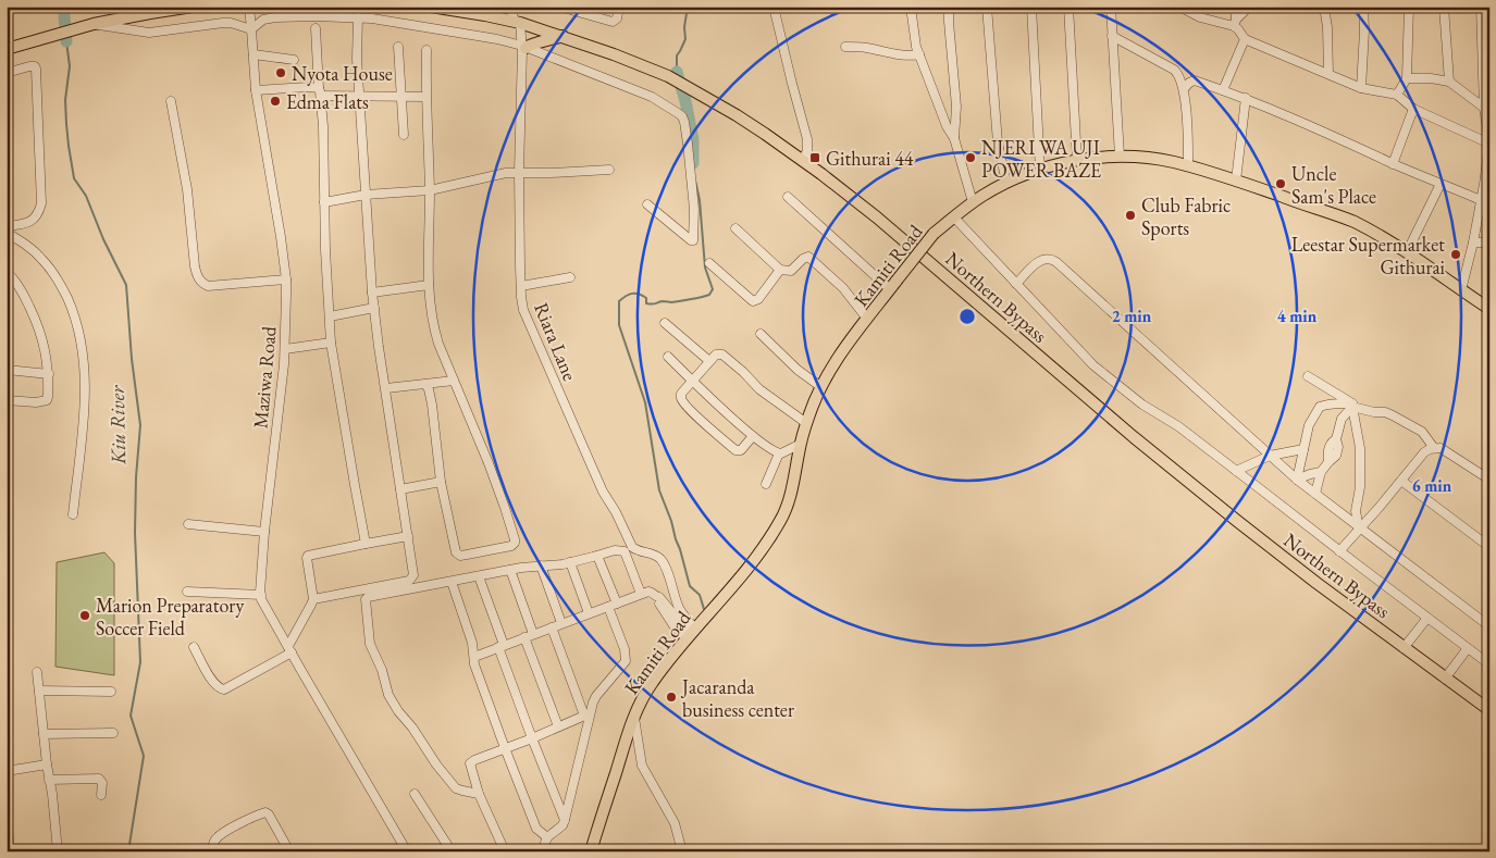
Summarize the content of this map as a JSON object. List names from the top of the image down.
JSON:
{
  "streets": {
    "main road": ["Kamiti Road", "Northern Bypass"],
    "street": ["Riara Lane", "Maziwa Road"]
  },
  "crossings": [
    ["Kamiti Road", "Riara Lane"],
    ["Northern Bypass", "Riara Lane"]
  ],
  "water": ["Kiu River"],
  "places": {
    "other": [
      "Nyota House",
      "Edma Flats",
      "NJERI WA UJI POWER BAZE",
      "Uncle Sam's Place",
      "Club Fabric Sports",
      "Leestar Supermarket Githurai",
      "Marion Preparatory Soccer Field",
      "Jacaranda business center"
    ],
    "transit": ["Githurai 44"]
  },
  "rings": ["2 min", "4 min", "6 min"]
}
